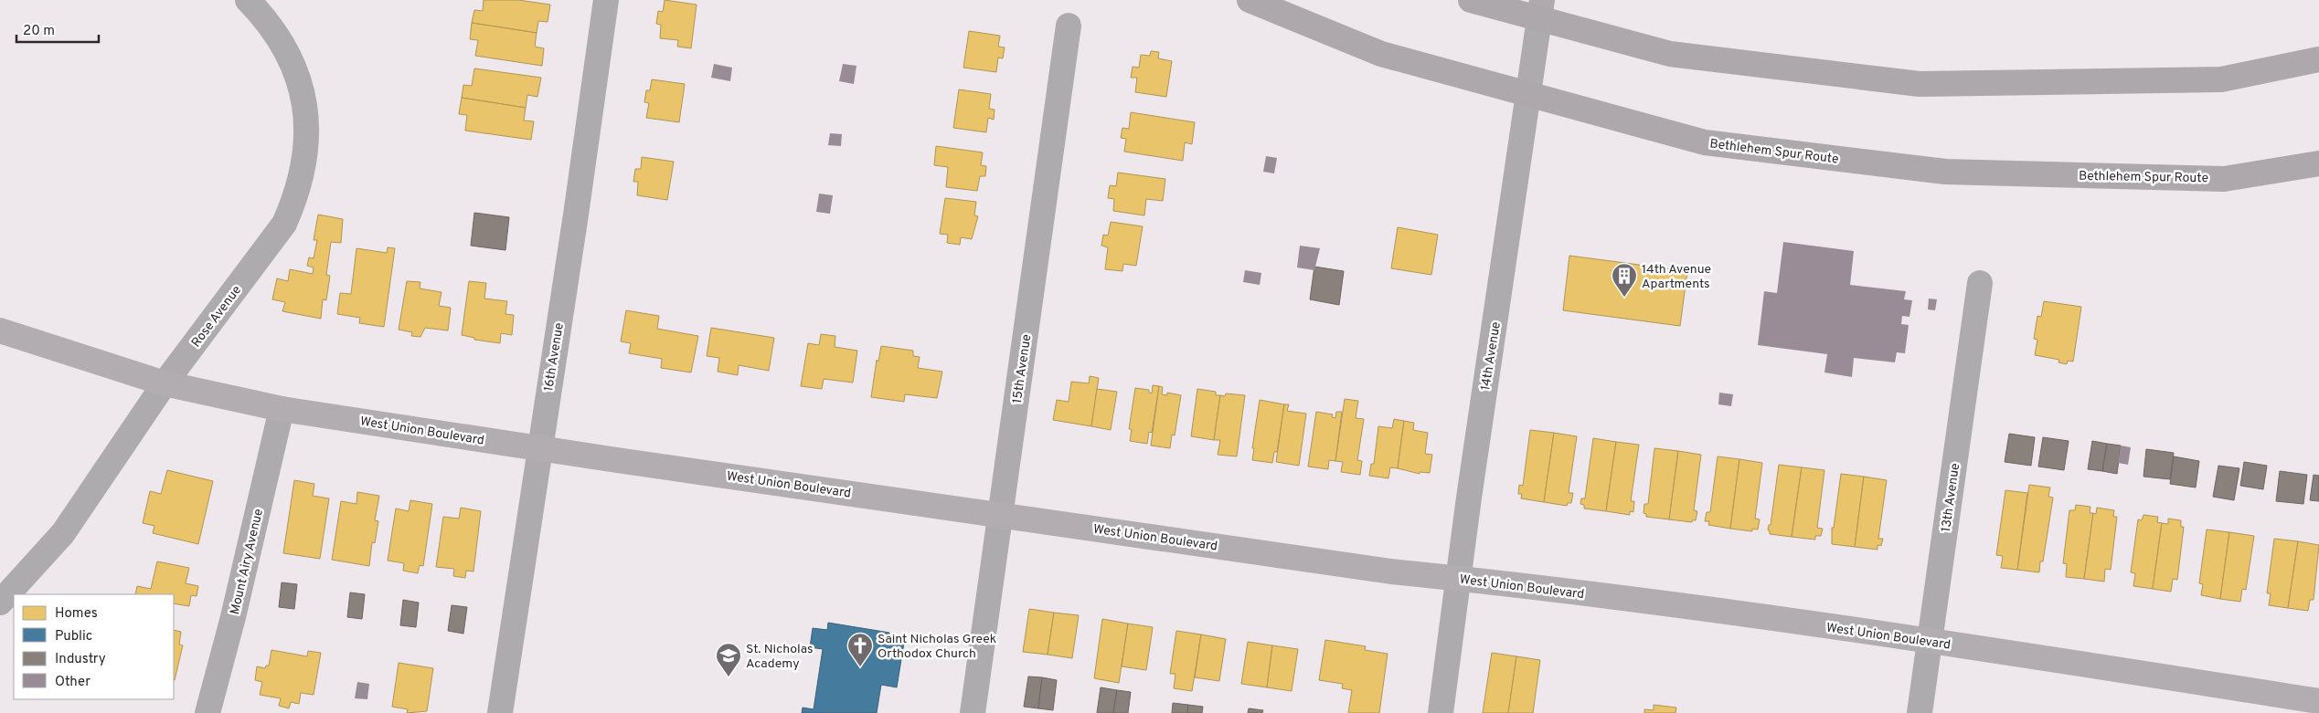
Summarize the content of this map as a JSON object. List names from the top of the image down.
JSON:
{
  "streets": {
    "highway": ["Bethlehem Spur Route"],
    "main road": ["West Union Boulevard"],
    "street": [
      "Rose Avenue",
      "14th Avenue",
      "16th Avenue",
      "15th Avenue",
      "13th Avenue",
      "Mount Airy Avenue"
    ]
  },
  "crossings": [
    ["Rose Avenue", "West Union Boulevard"],
    ["14th Avenue", "West Union Boulevard"],
    ["16th Avenue", "West Union Boulevard"],
    ["15th Avenue", "West Union Boulevard"],
    ["West Union Boulevard", "13th Avenue"],
    ["West Union Boulevard", "Mount Airy Avenue"]
  ],
  "places": {
    "building": ["14th Avenue Apartments"],
    "church": ["Saint Nicholas Greek Orthodox Church"],
    "school or university": ["St. Nicholas Academy"]
  },
  "legend": [
    "Homes",
    "Public",
    "Industry",
    "Other"
  ],
  "scale_bar": "20 m"
}
